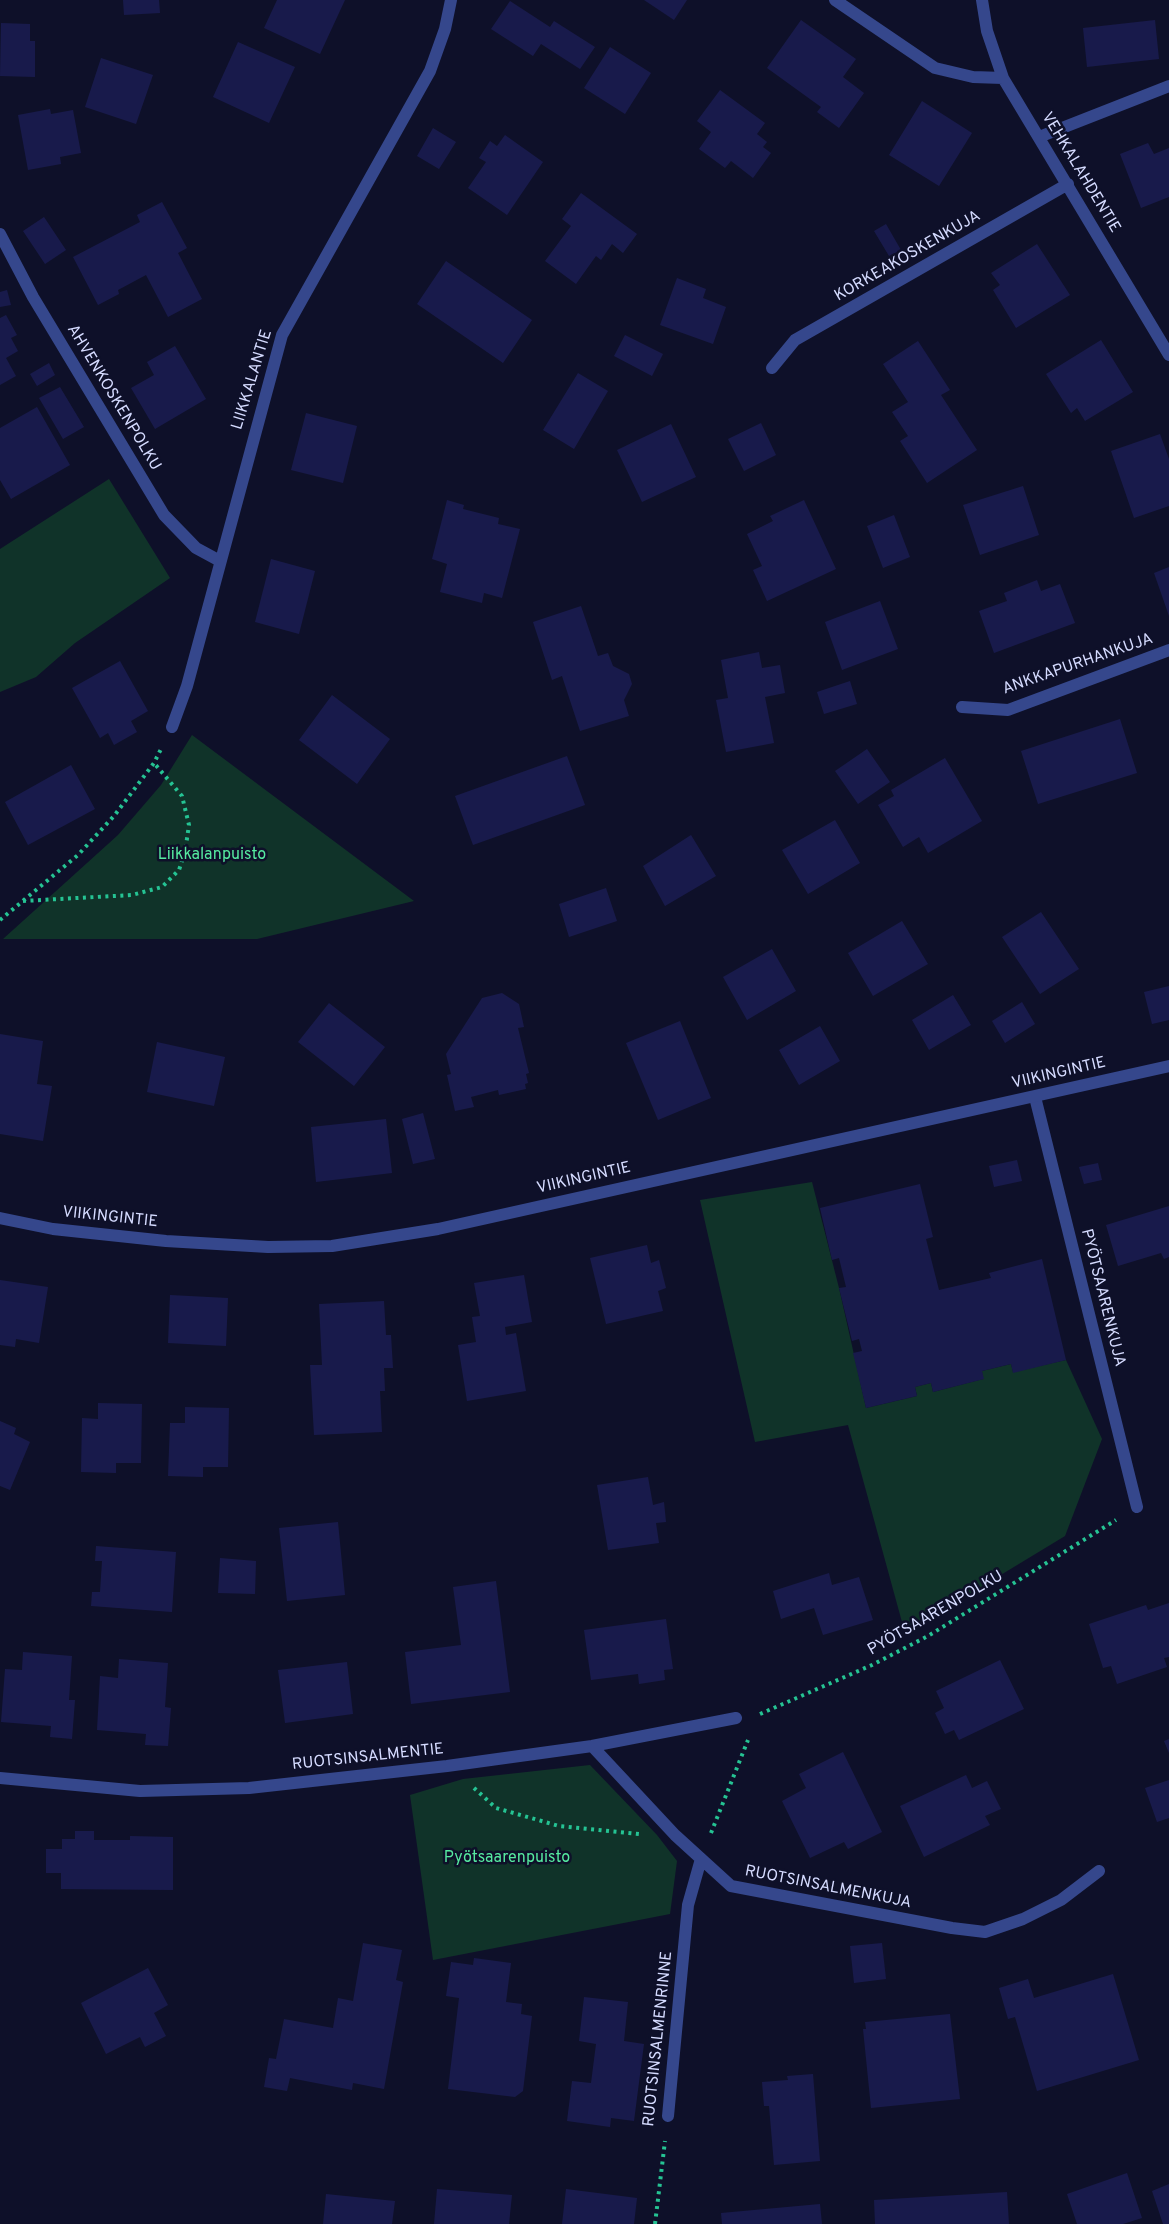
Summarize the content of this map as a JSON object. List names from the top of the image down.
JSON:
{
  "streets": {
    "street": [
      "VEHKALAHDENTIE",
      "KORKEAKOSKENKUJA",
      "LIIKKALANTIE",
      "AHVENKOSKENPOLKU",
      "ANKKAPURHANKUJA",
      "VIIKINGINTIE",
      "PYÖTSAARENKUJA",
      "RUOTSINSALMENTIE",
      "RUOTSINSALMENKUJA",
      "RUOTSINSALMENRINNE"
    ],
    "path": ["PYÖTSAARENPOLKU"]
  },
  "crossings": [
    ["VEHKALAHDENTIE", "KORKEAKOSKENKUJA"],
    ["LIIKKALANTIE", "AHVENKOSKENPOLKU"],
    ["VIIKINGINTIE", "PYÖTSAARENKUJA"],
    ["PYÖTSAARENKUJA", "PYÖTSAARENPOLKU"],
    ["PYÖTSAARENPOLKU", "RUOTSINSALMENTIE"],
    ["RUOTSINSALMENTIE", "RUOTSINSALMENKUJA"],
    ["RUOTSINSALMENKUJA", "RUOTSINSALMENRINNE"]
  ],
  "parks": ["Liikkalanpuisto", "Pyötsaarenpuisto"]
}
